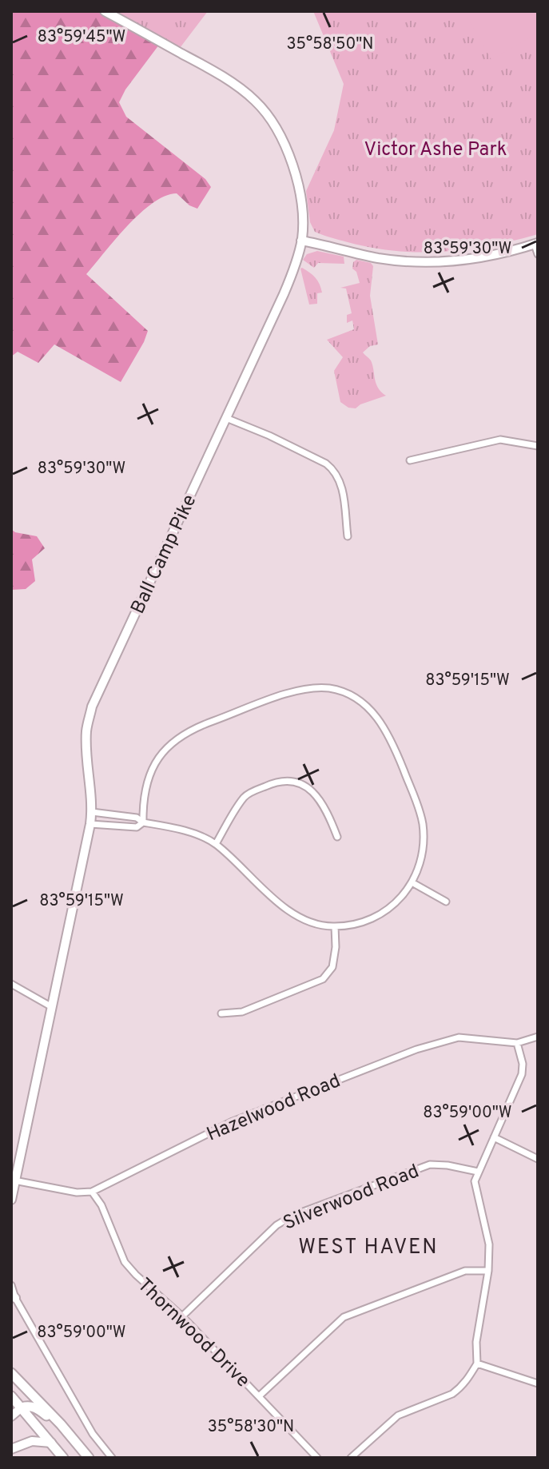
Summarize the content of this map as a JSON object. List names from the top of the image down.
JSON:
{
  "streets": {
    "street": [
      "Ball Camp Pike",
      "Hazelwood Road",
      "Silverwood Road",
      "Thornwood Drive"
    ]
  },
  "crossings": [
    ["Hazelwood Road", "Thornwood Drive"],
    ["Silverwood Road", "Thornwood Drive"]
  ],
  "districts": ["WEST HAVEN"],
  "parks": ["Victor Ashe Park"],
  "coordinates": [
    "83°59'45\"W",
    "35°58'50\"N",
    "83°59'30\"W",
    "83°59'15\"W",
    "83°59'00\"W",
    "35°58'30\"N"
  ]
}
